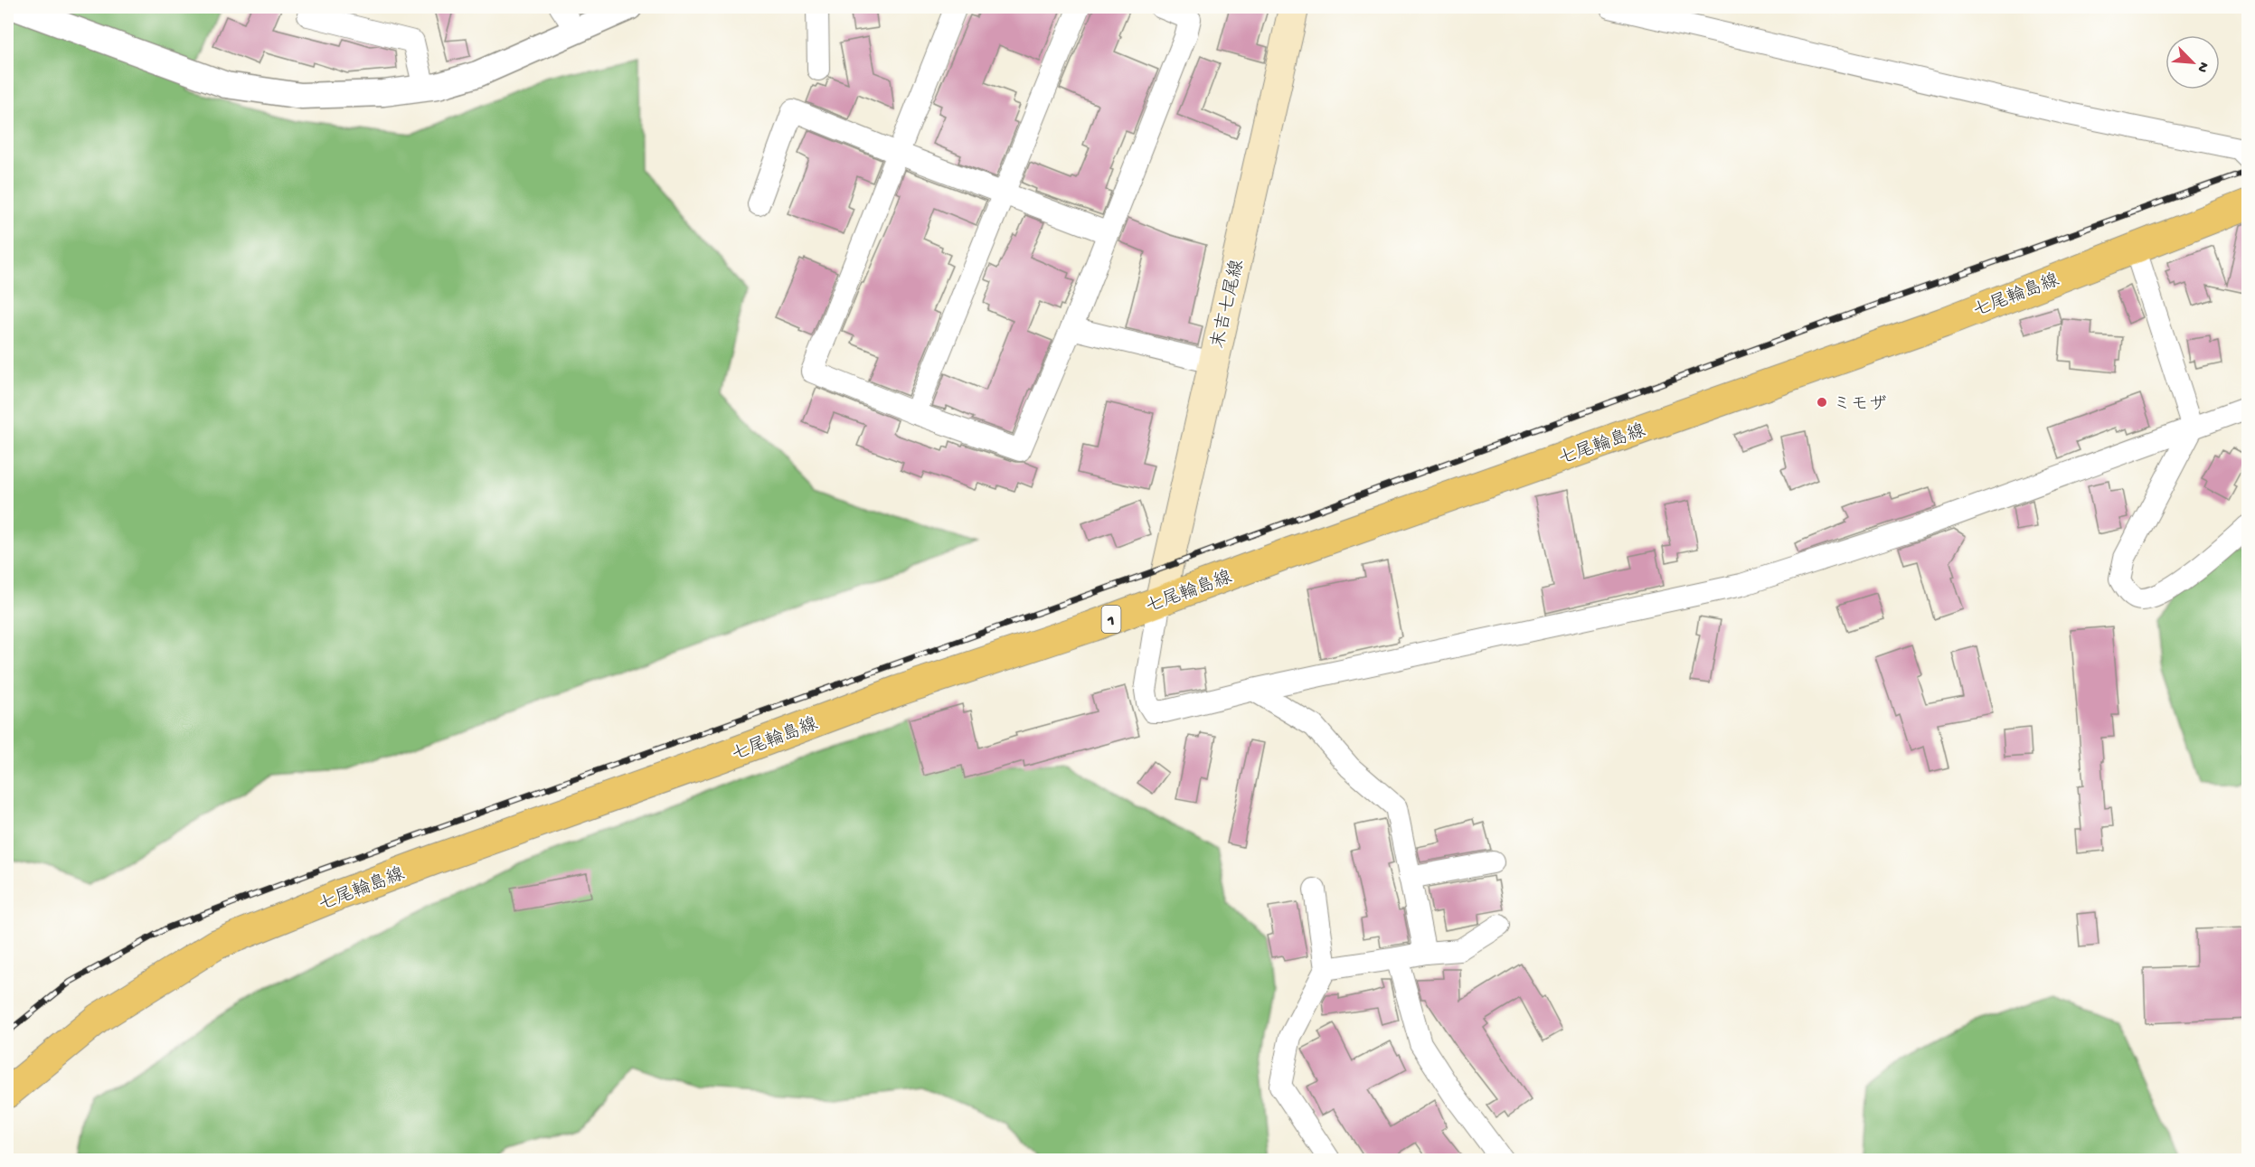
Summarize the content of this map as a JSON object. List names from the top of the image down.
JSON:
{
  "streets": {
    "main road": ["七尾輪島線", "末吉七尾線", "1"]
  },
  "crossings": [
    ["七尾輪島線", "末吉七尾線"]
  ],
  "places": ["ミモザ"],
  "north": "bottom right"
}
